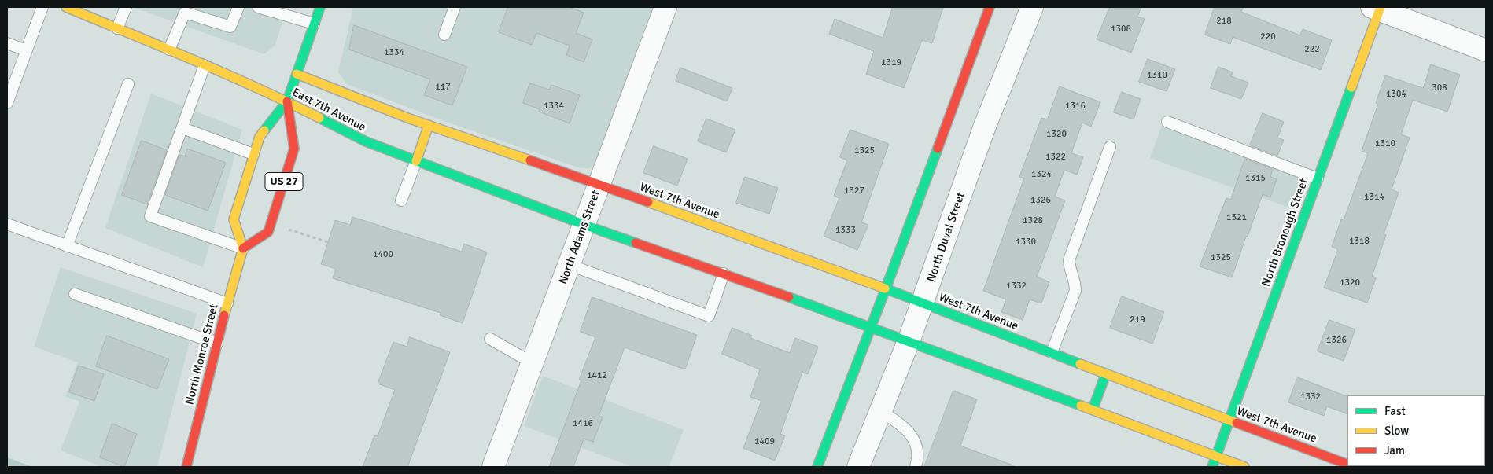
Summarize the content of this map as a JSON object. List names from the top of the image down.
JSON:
{
  "streets": {
    "street": [
      "East 7th Avenue",
      "US 27",
      "West 7th Avenue",
      "North Bronough Street",
      "North Adams Street",
      "North Duval Street",
      "North Monroe Street"
    ]
  },
  "crossings": [
    ["East 7th Avenue", "US 27"],
    ["East 7th Avenue", "West 7th Avenue"],
    ["East 7th Avenue", "North Adams Street"],
    ["US 27", "North Monroe Street"],
    ["West 7th Avenue", "North Bronough Street"],
    ["West 7th Avenue", "North Adams Street"],
    ["West 7th Avenue", "North Duval Street"]
  ],
  "house_numbers": [
    "218",
    "1308",
    "220",
    "222",
    "1334",
    "1319",
    "1310",
    "117",
    "308",
    "1304",
    "1334",
    "1316",
    "1320",
    "1310",
    "1325",
    "1322",
    "1324",
    "1315",
    "1327",
    "1314",
    "1326",
    "1321",
    "1328",
    "1333",
    "1318",
    "1330",
    "1400",
    "1325",
    "1320",
    "1332",
    "219",
    "1326",
    "1412",
    "1332",
    "1416",
    "1409"
  ],
  "legend": ["Fast", "Slow", "Jam"]
}
